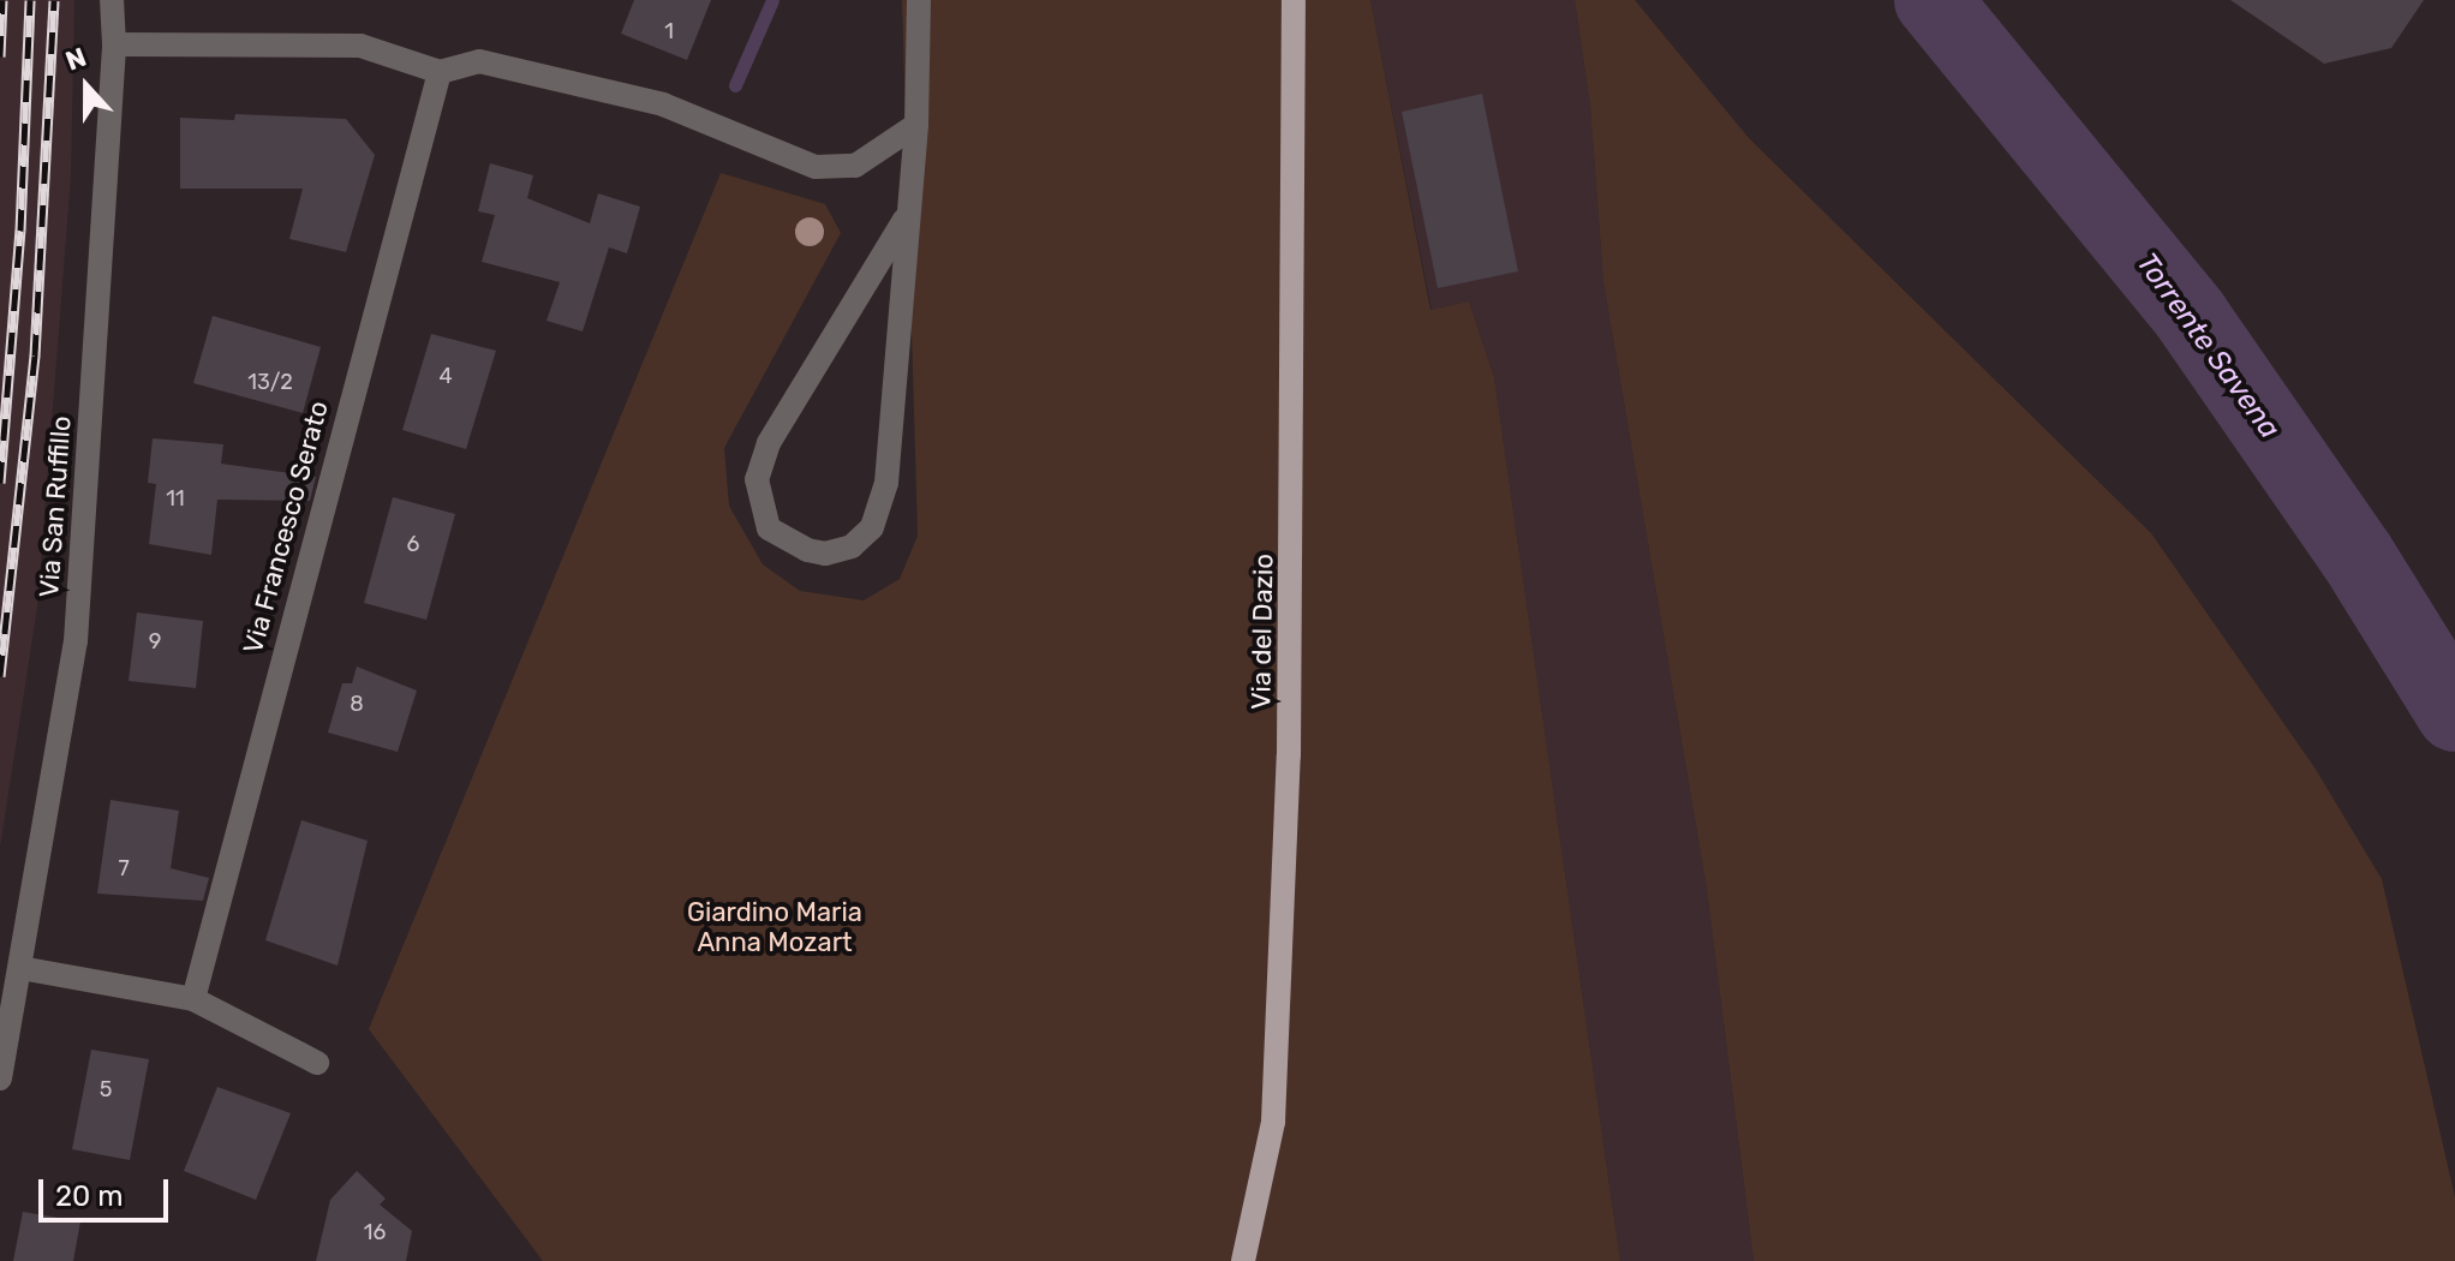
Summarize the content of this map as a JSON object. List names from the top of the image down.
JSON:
{
  "streets": {
    "main road": ["Via del Dazio"],
    "street": ["Via San Ruffillo", "Via Francesco Serato"]
  },
  "water": ["Torrente Savena"],
  "parks": ["Giardino Maria Anna Mozart"],
  "house_numbers": [
    "1",
    "4",
    "13/2",
    "11",
    "6",
    "9",
    "8",
    "7",
    "5",
    "16"
  ],
  "scale_bar": "20 m",
  "north": "top"
}
